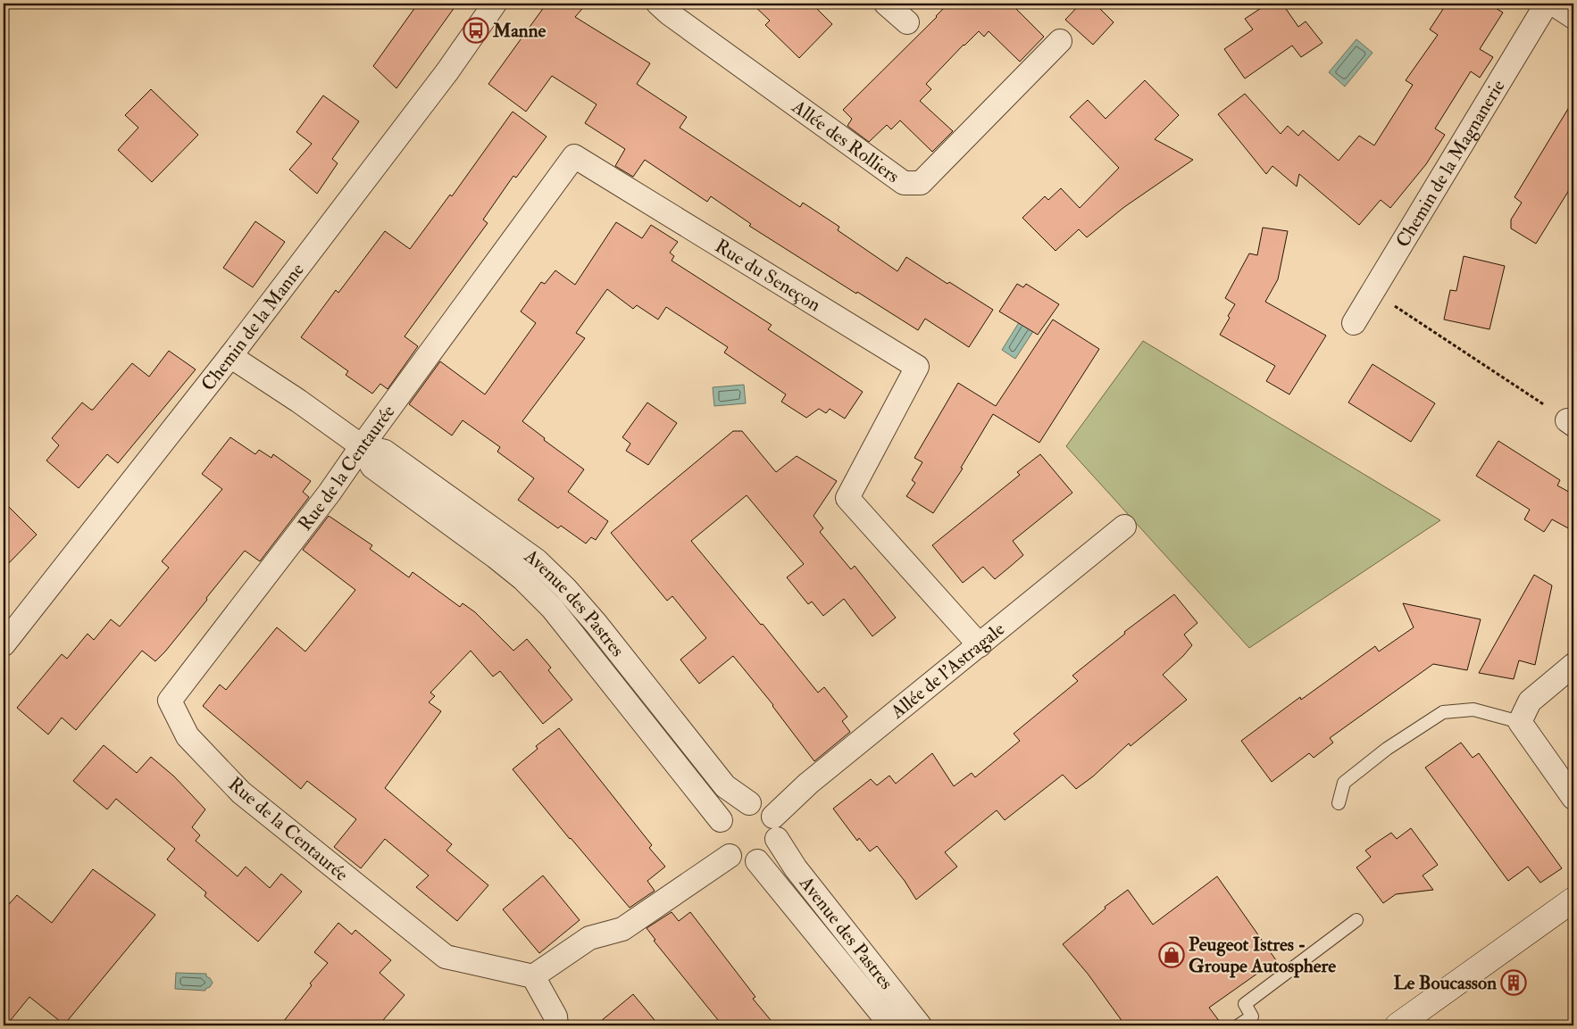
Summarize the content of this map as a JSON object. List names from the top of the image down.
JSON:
{
  "streets": {
    "street": [
      "Allée des Rolliers",
      "Chemin de la Magnanerie",
      "Rue du Seneçon",
      "Chemin de la Manne",
      "Rue de la Centaurée",
      "Avenue des Pastres",
      "Allée de l'Astragale"
    ]
  },
  "crossings": [
    ["Rue du Seneçon", "Rue de la Centaurée"],
    ["Rue du Seneçon", "Allée de l'Astragale"],
    ["Chemin de la Manne", "Avenue des Pastres"],
    ["Rue de la Centaurée", "Avenue des Pastres"],
    ["Avenue des Pastres", "Allée de l'Astragale"]
  ],
  "places": {
    "bus stop": ["Manne"],
    "shop": ["Peugeot Istres - Groupe Autosphere"],
    "building": ["Le Boucasson"]
  }
}
